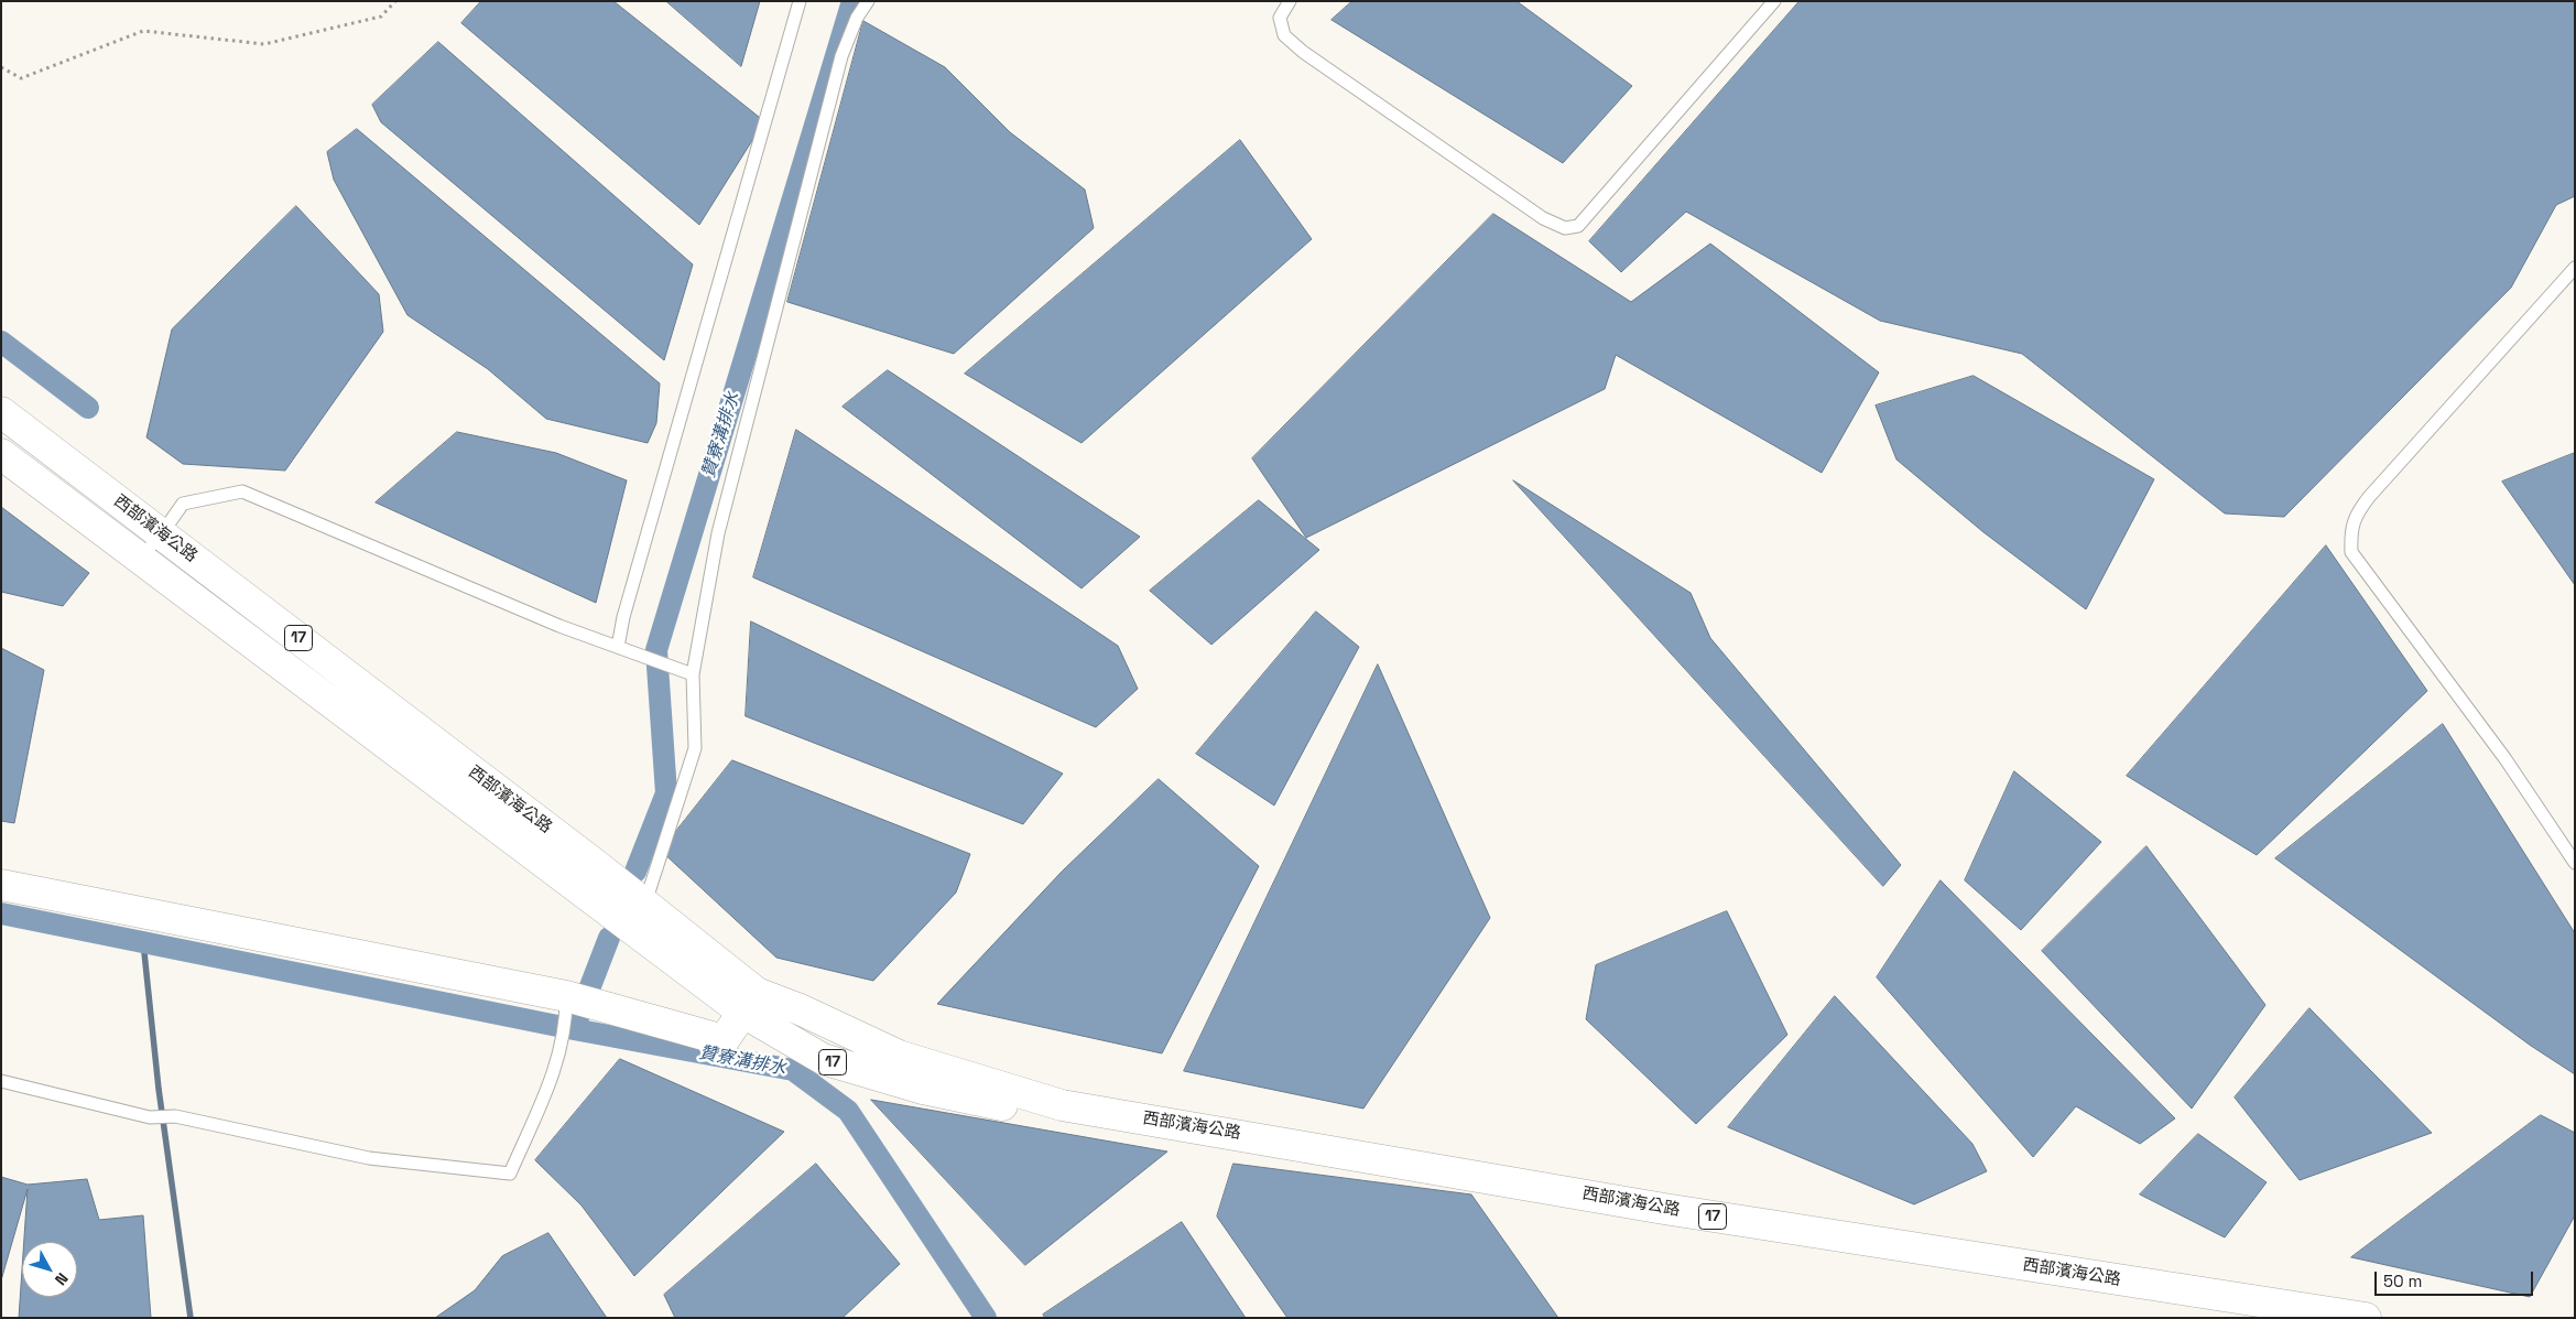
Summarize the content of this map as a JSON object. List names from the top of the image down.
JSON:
{
  "streets": {
    "main road": ["西部濱海公路", "17"]
  },
  "water": ["贊寮溝排水"],
  "scale_bar": "50 m",
  "north": "bottom right"
}
